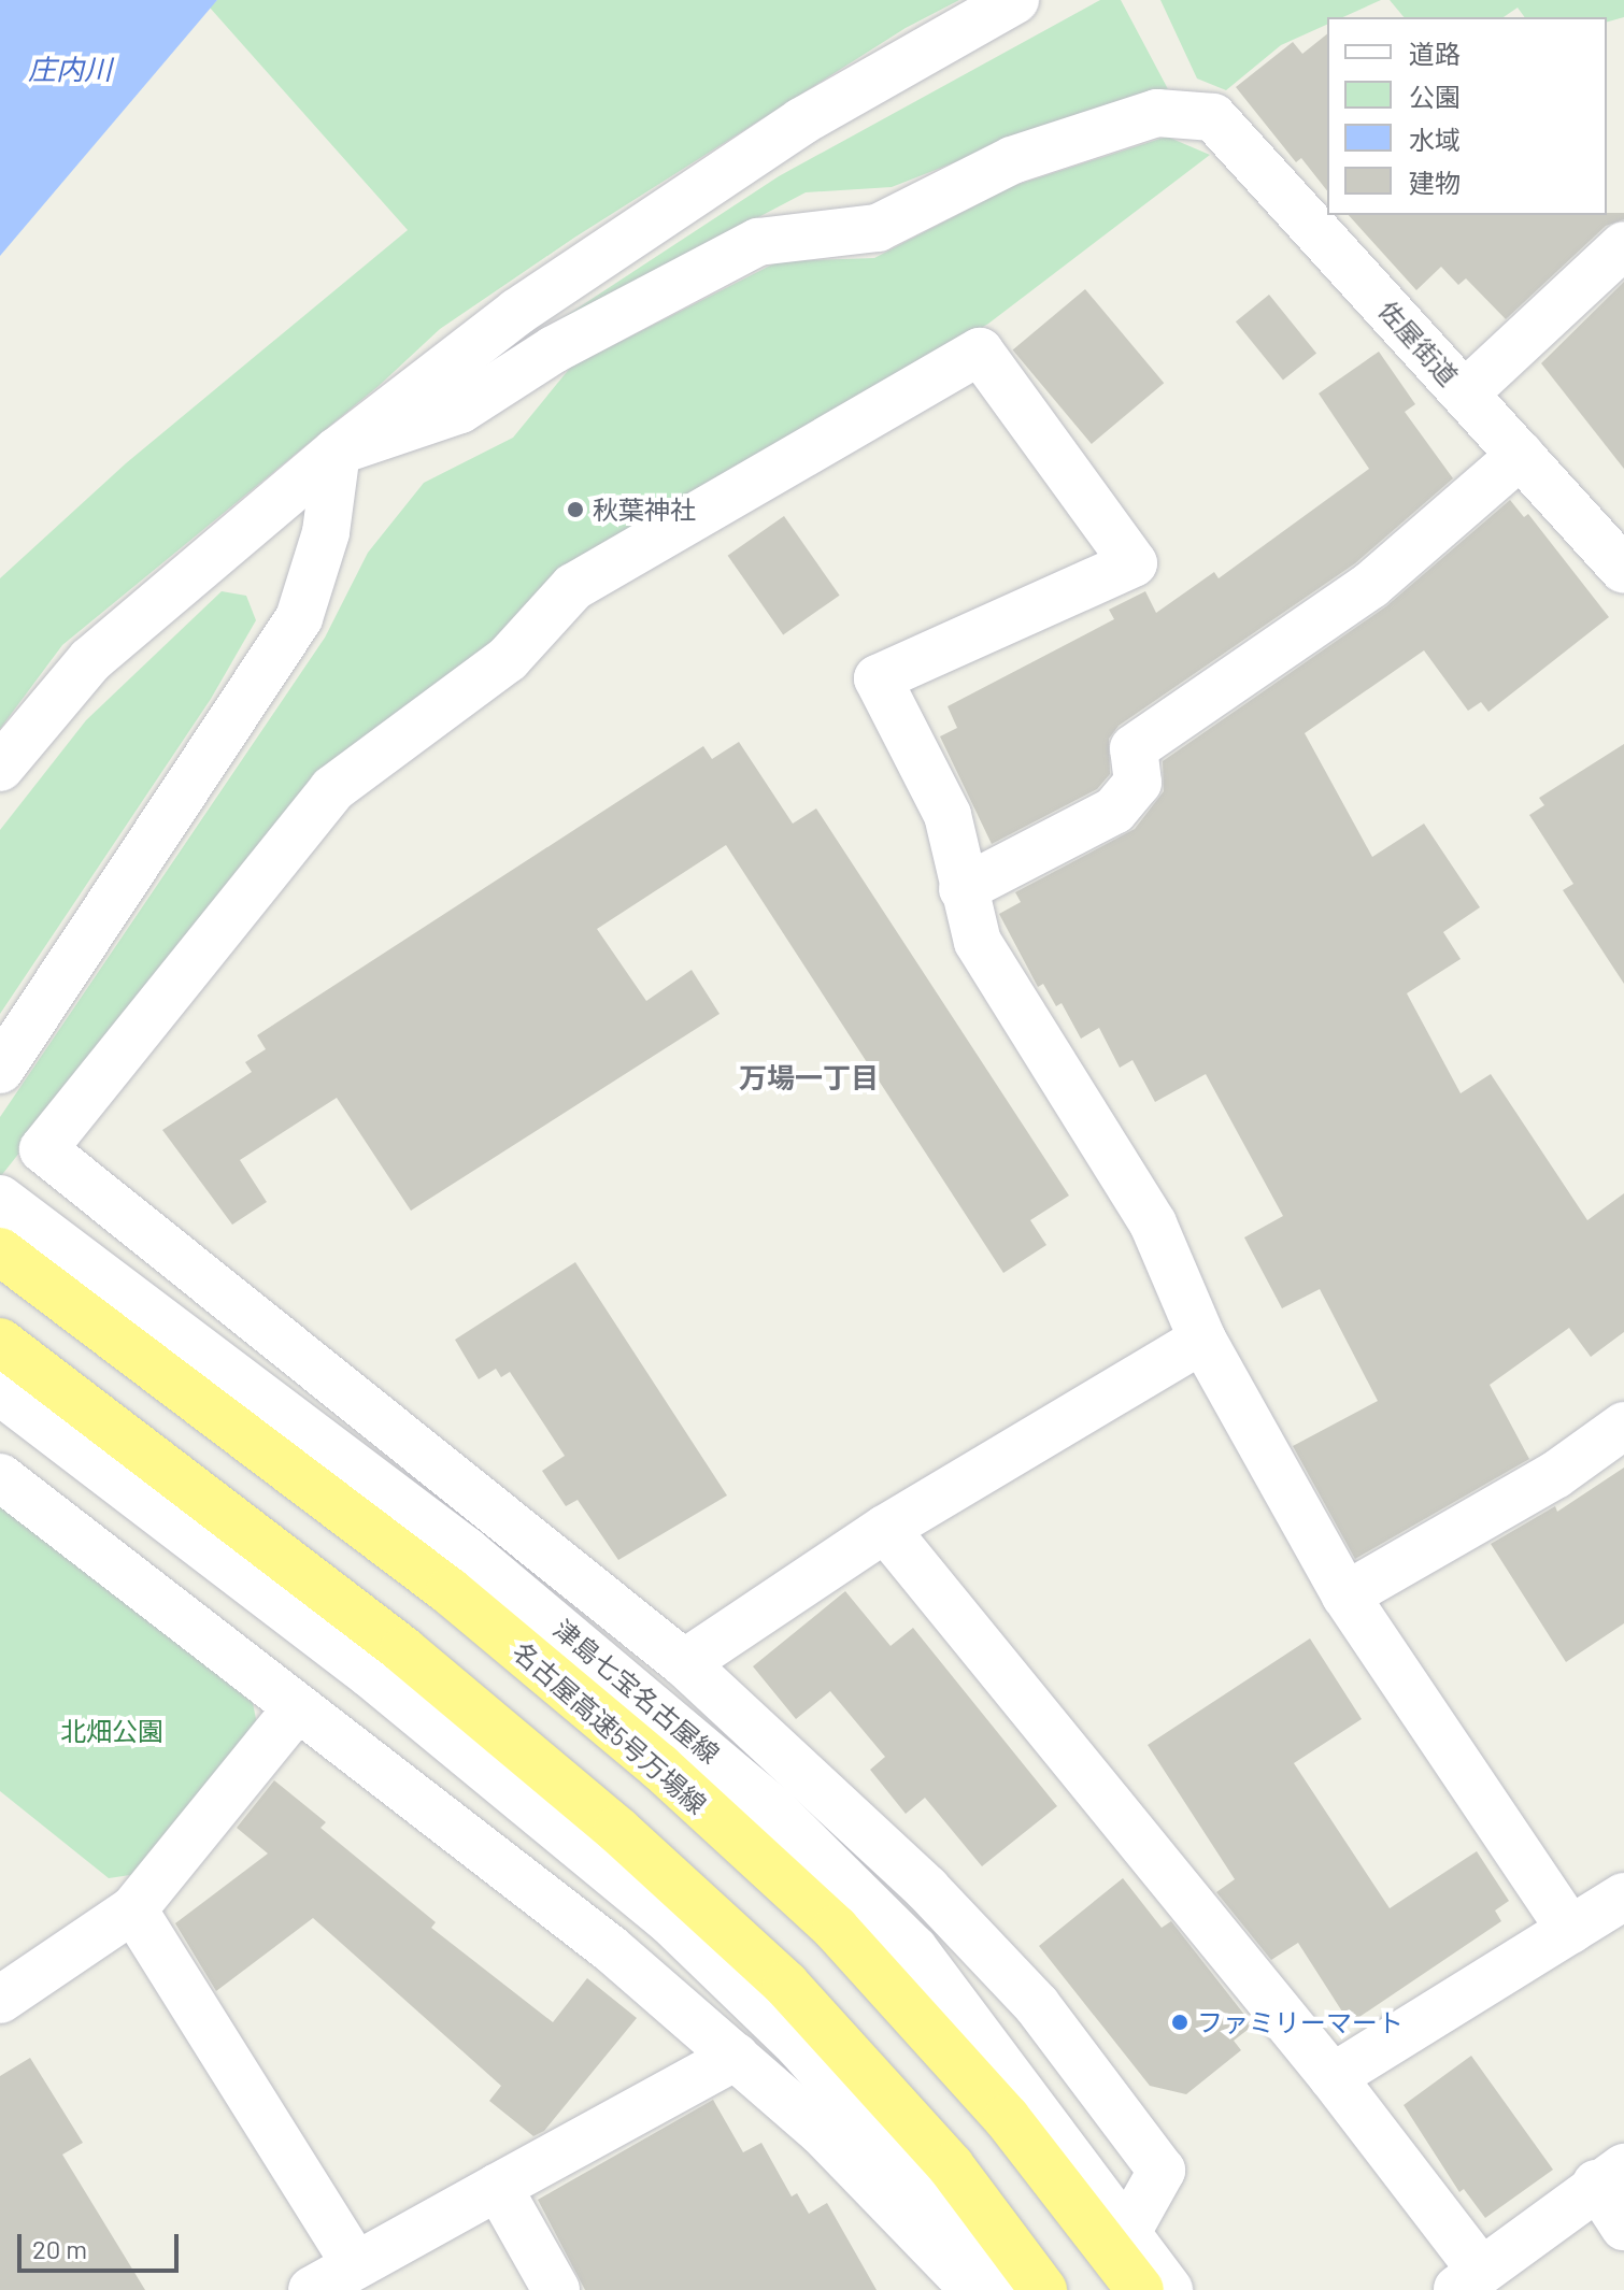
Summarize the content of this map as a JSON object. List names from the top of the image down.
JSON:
{
  "streets": {
    "highway": ["名古屋高速5号万場線"],
    "street": ["佐屋街道", "津島七宝名古屋線"]
  },
  "districts": ["万場一丁目"],
  "water": ["庄内川"],
  "parks": ["北畑公園"],
  "places": ["秋葉神社", "ファミリーマート"],
  "legend": [
    "道路",
    "公園",
    "水域",
    "建物"
  ],
  "scale_bar": "20 m"
}
